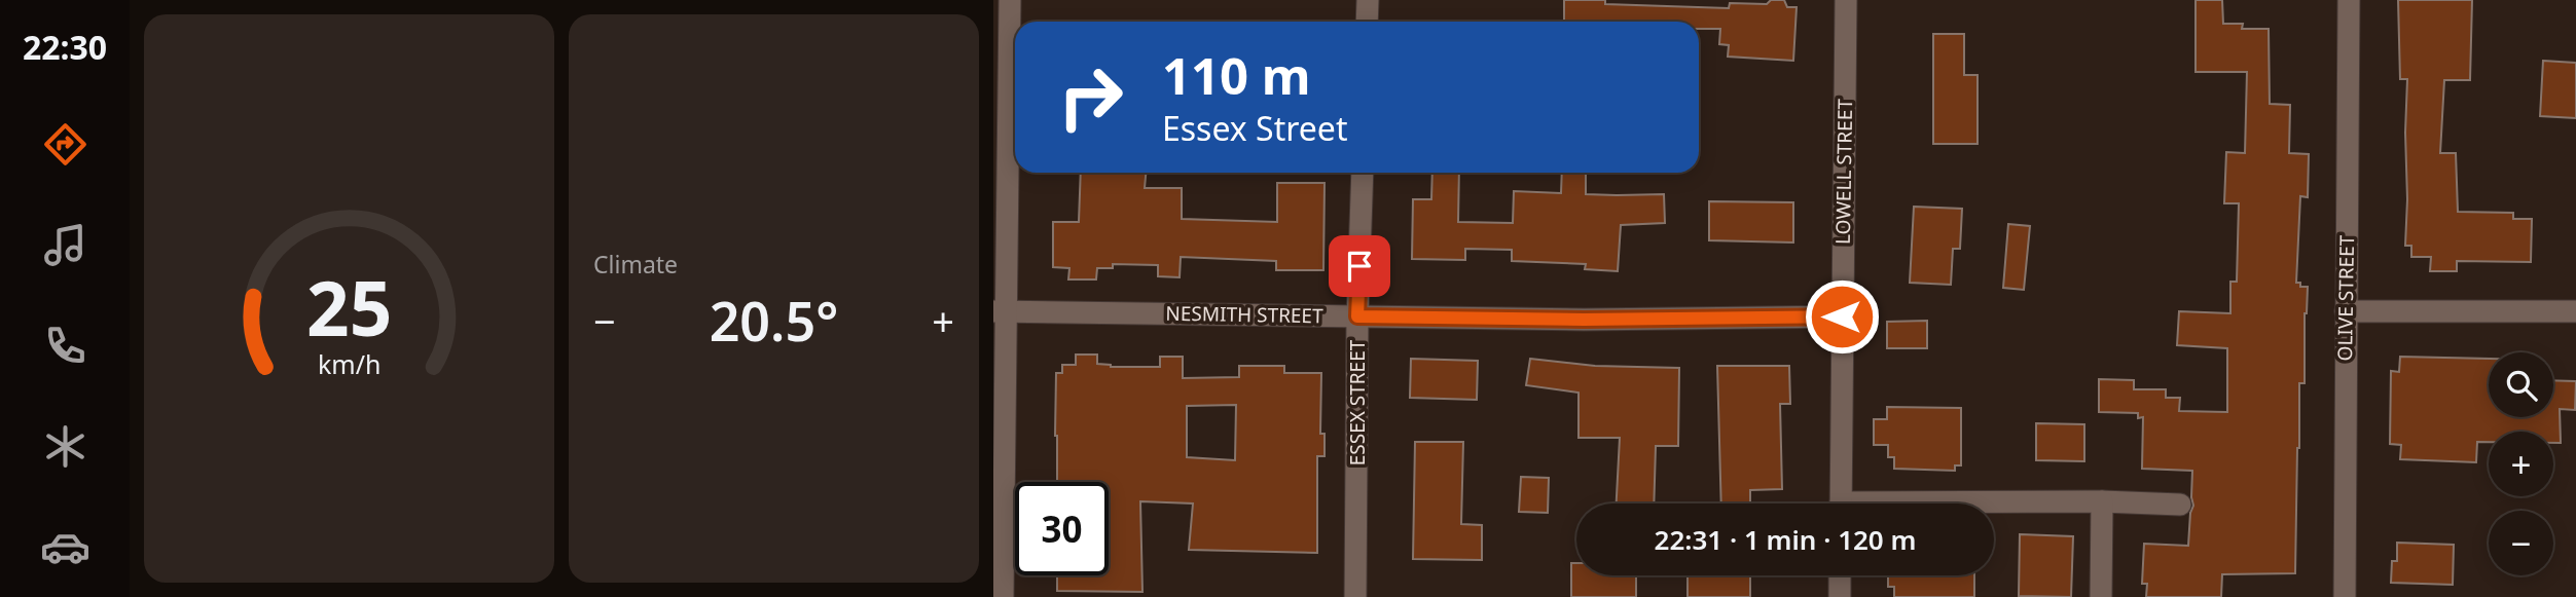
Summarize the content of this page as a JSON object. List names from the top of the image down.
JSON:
{
  "streets": {
    "street": [
      "LOWELL STREET",
      "OLIVE STREET",
      "NESMITH STREET",
      "ESSEX STREET"
    ]
  },
  "crossings": [
    ["LOWELL STREET", "NESMITH STREET"],
    ["NESMITH STREET", "ESSEX STREET"]
  ],
  "page": {
    "tabs": "22:30",
    "tile": "Climate",
    "turn": ["110 m", "Essex Street"],
    "heat": ["−", "20.5°", "+"],
    "map_buttons": ["+", "−"],
    "limit": "30",
    "trip": "22:31 · 1 min · 120 m",
    "gauge": ["25", "km/h"]
  }
}
